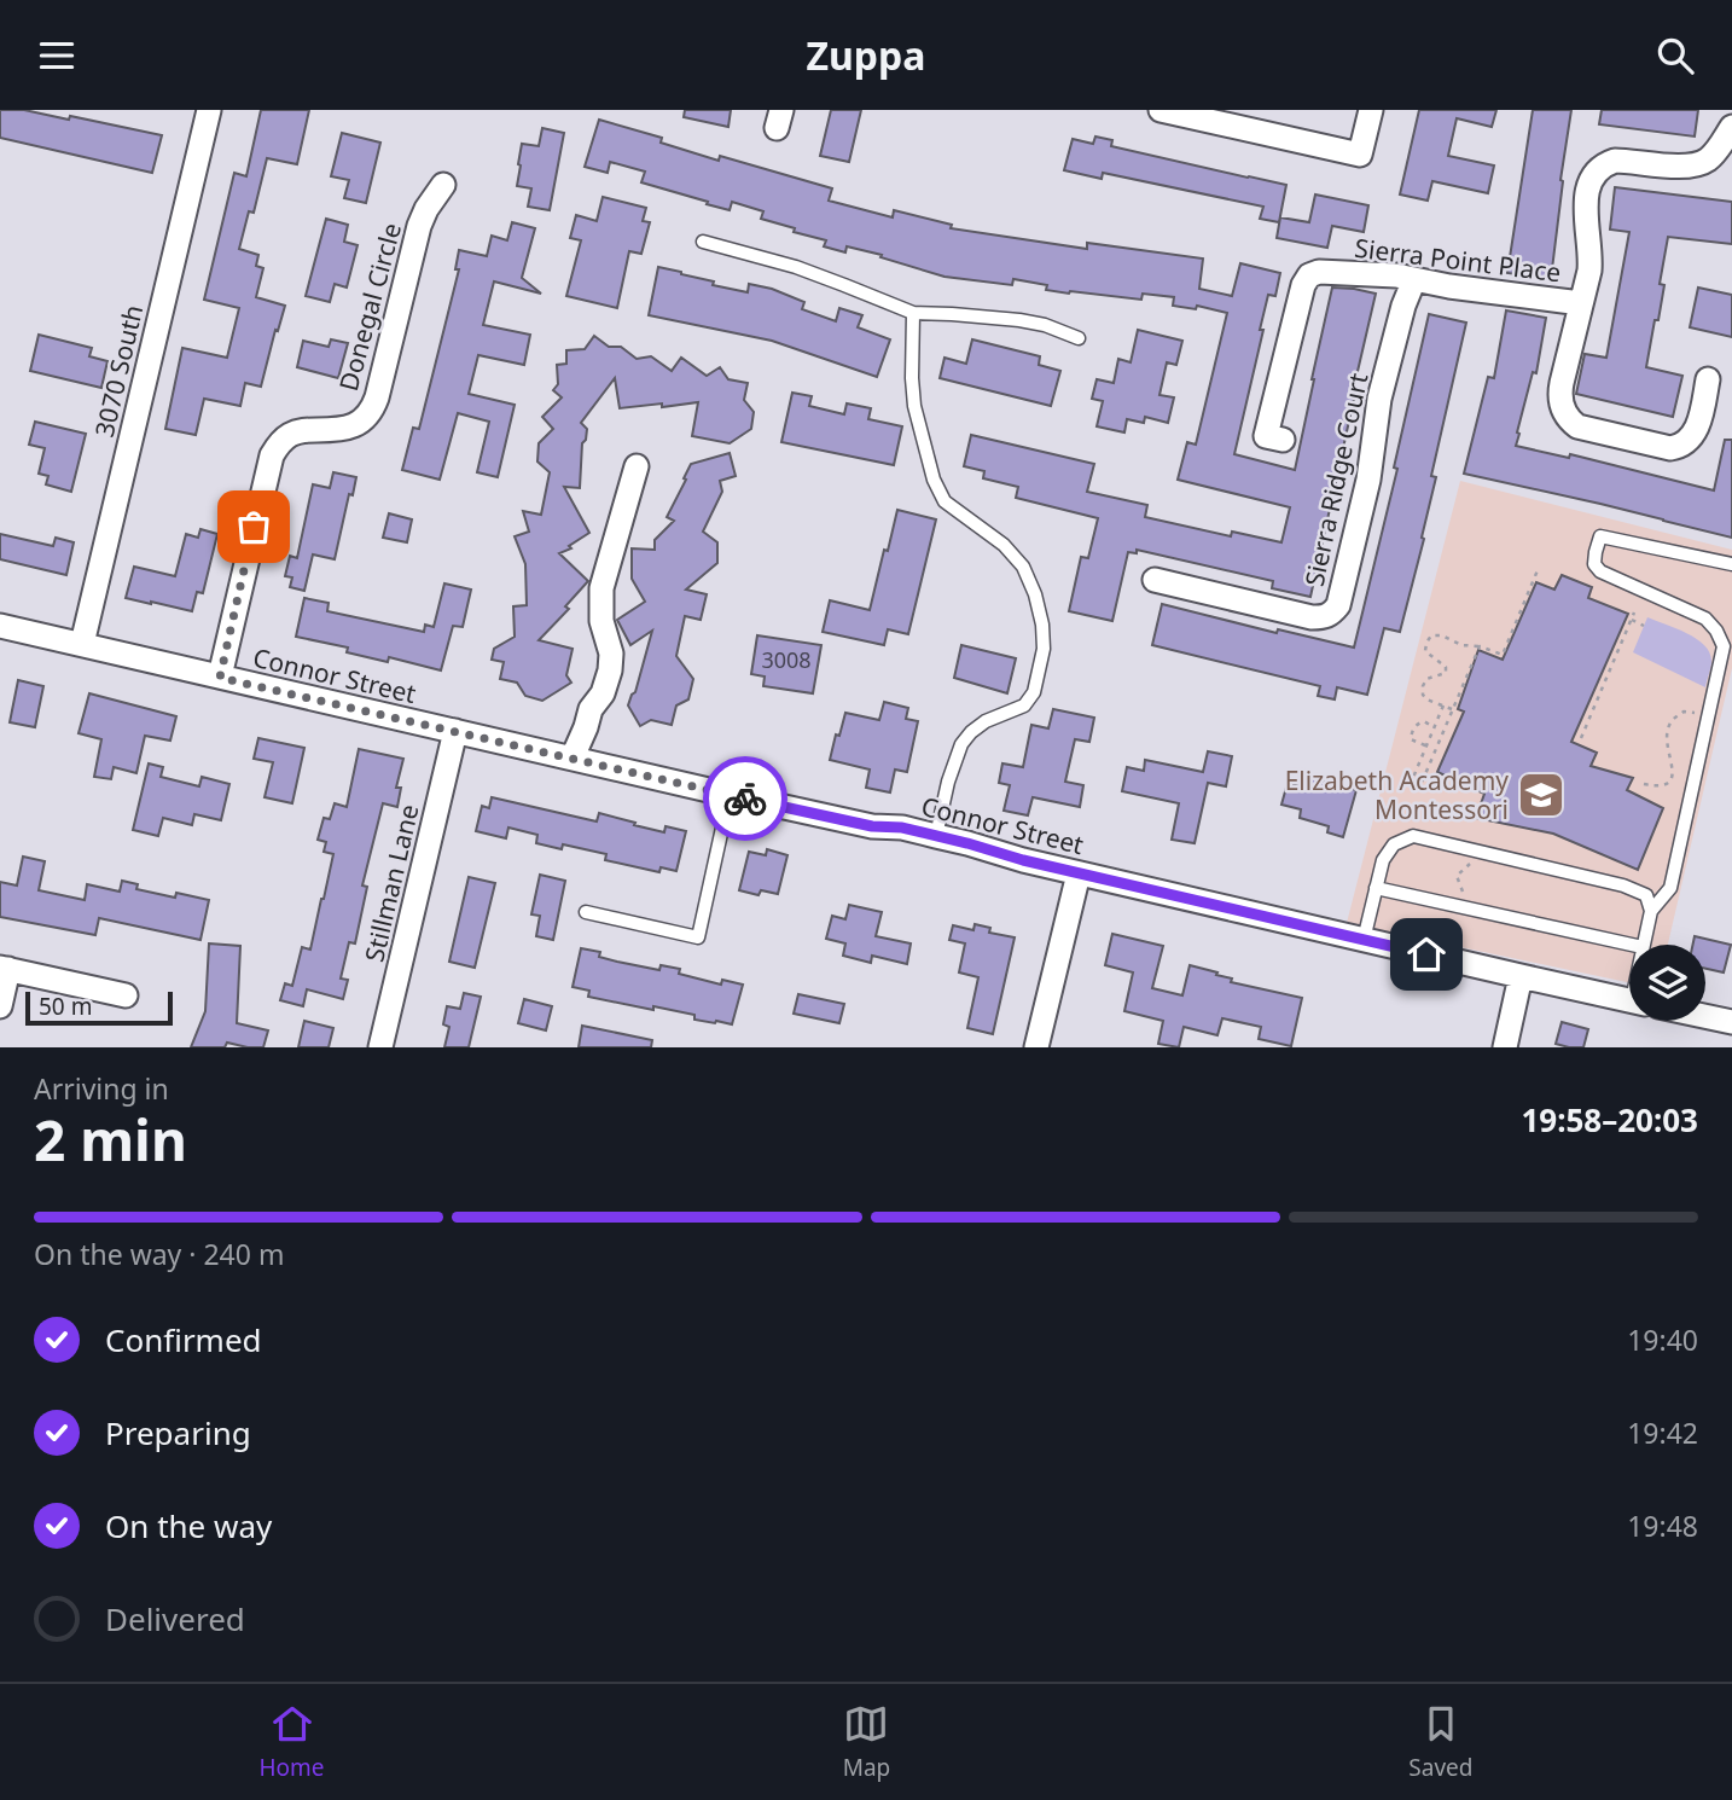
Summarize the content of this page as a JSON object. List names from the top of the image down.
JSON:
{
  "streets": {
    "street": [
      "Sierra Point Place",
      "Donegal Circle",
      "3070 South",
      "Sierra Ridge Court",
      "Connor Street",
      "Stillman Lane"
    ]
  },
  "crossings": [
    ["Sierra Point Place", "Sierra Ridge Court"],
    ["Donegal Circle", "Connor Street"],
    ["3070 South", "Connor Street"],
    ["Connor Street", "Stillman Lane"]
  ],
  "places": {
    "school or university": ["Elizabeth Academy Montessori"]
  },
  "house_numbers": ["3008"],
  "scale_bar": "50 m",
  "page": {
    "header": "Zuppa",
    "scale": "50 m",
    "heading": ["2 min", "Arriving in", "19:58–20:03"],
    "bar": "On the way · 240 m",
    "list": [
      ["Confirmed", "19:40"],
      ["Preparing", "19:42"],
      ["On the way", "19:48"],
      "Delivered"
    ],
    "tabs": ["Home", "Map", "Saved"]
  }
}
